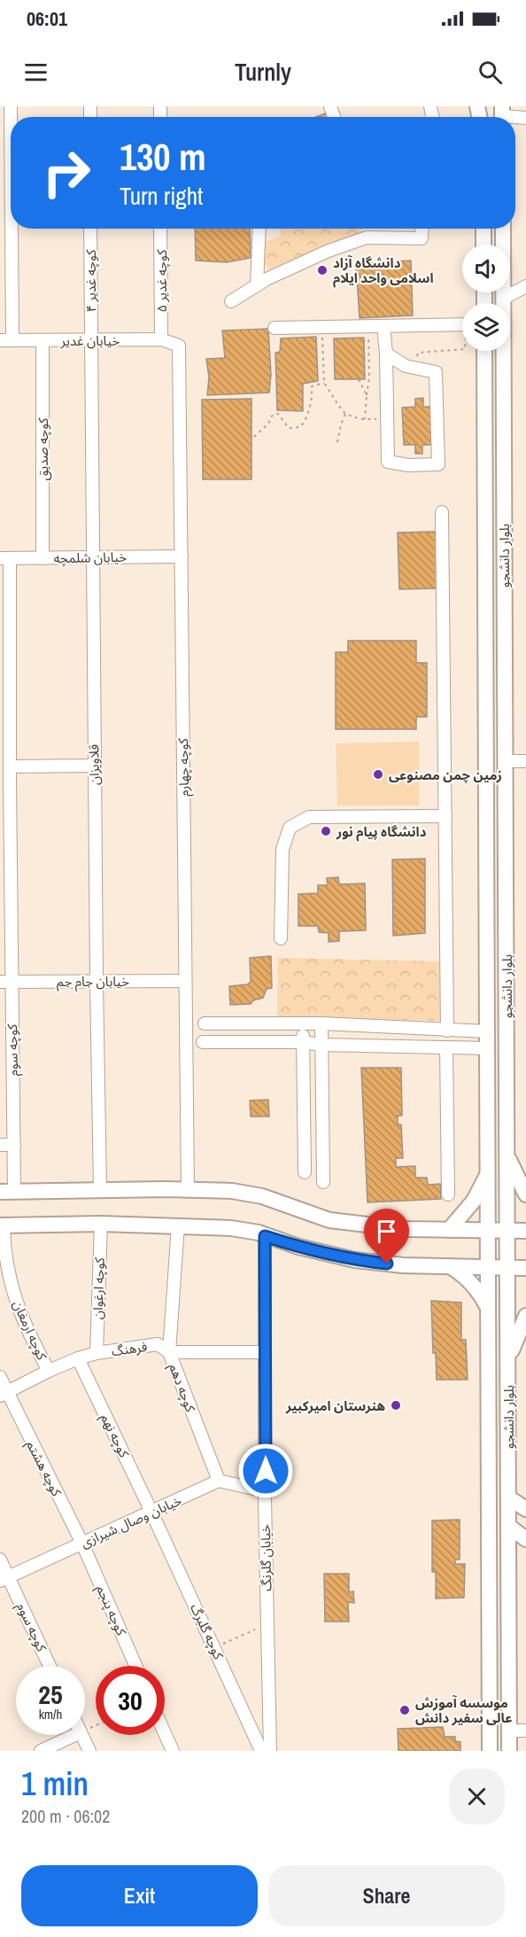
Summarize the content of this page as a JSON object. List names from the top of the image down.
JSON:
{
  "streets": {
    "main road": ["بلوار دانشجو"],
    "street": [
      "کوچه غدیر ۴",
      "کوچه غدیر ۵",
      "خیابان غدیر",
      "کوچه صدیق",
      "خیابان شلمچه",
      "قلاویزان",
      "کوچه چهارم",
      "خیابان جام جم",
      "کوچه سوم",
      "کوچه ارغوان",
      "کوچه ارمغان",
      "فرهنگ",
      "کوچه دهم",
      "کوچه نهم",
      "کوچه هشتم",
      "خیابان وصال شیرازی",
      "خیابان گلرنگ",
      "کوچه پنجم",
      "کوچه گلبرگ"
    ]
  },
  "crossings": [
    ["کوچه غدیر ۴", "خیابان غدیر"],
    ["کوچه غدیر ۴", "قلاویزان"],
    ["کوچه غدیر ۵", "خیابان غدیر"],
    ["خیابان غدیر", "کوچه صدیق"],
    ["خیابان غدیر", "قلاویزان"],
    ["خیابان غدیر", "کوچه چهارم"],
    ["کوچه صدیق", "خیابان شلمچه"],
    ["خیابان شلمچه", "قلاویزان"],
    ["خیابان شلمچه", "کوچه چهارم"],
    ["خیابان شلمچه", "کوچه سوم"],
    ["قلاویزان", "خیابان جام جم"],
    ["کوچه چهارم", "خیابان جام جم"],
    ["خیابان جام جم", "کوچه سوم"],
    ["کوچه سوم", "خیابان وصال شیرازی"],
    ["کوچه ارغوان", "فرهنگ"],
    ["کوچه ارمغان", "فرهنگ"],
    ["فرهنگ", "کوچه دهم"],
    ["فرهنگ", "کوچه نهم"],
    ["فرهنگ", "کوچه هشتم"],
    ["فرهنگ", "خیابان گلرنگ"],
    ["کوچه دهم", "خیابان وصال شیرازی"],
    ["کوچه نهم", "خیابان وصال شیرازی"],
    ["کوچه نهم", "کوچه گلبرگ"],
    ["کوچه هشتم", "خیابان وصال شیرازی"],
    ["کوچه هشتم", "کوچه پنجم"],
    ["خیابان وصال شیرازی", "کوچه پنجم"],
    ["خیابان وصال شیرازی", "کوچه گلبرگ"]
  ],
  "places": [
    "دانشگاه آزاد اسلامی واحد ایلام",
    "زمین چمن مصنوعی",
    "دانشگاه پیام نور",
    "هنرستان امیرکبیر",
    "موسسه آموزش عالی سفیر دانش"
  ],
  "page": {
    "status": "06:01",
    "header": "Turnly",
    "turn": ["130 m", "Turn right"],
    "speed": "25 km/h",
    "limit": "30",
    "heading": ["1 min", "200 m · 06:02"],
    "buttons": ["Exit", "Share"]
  }
}
